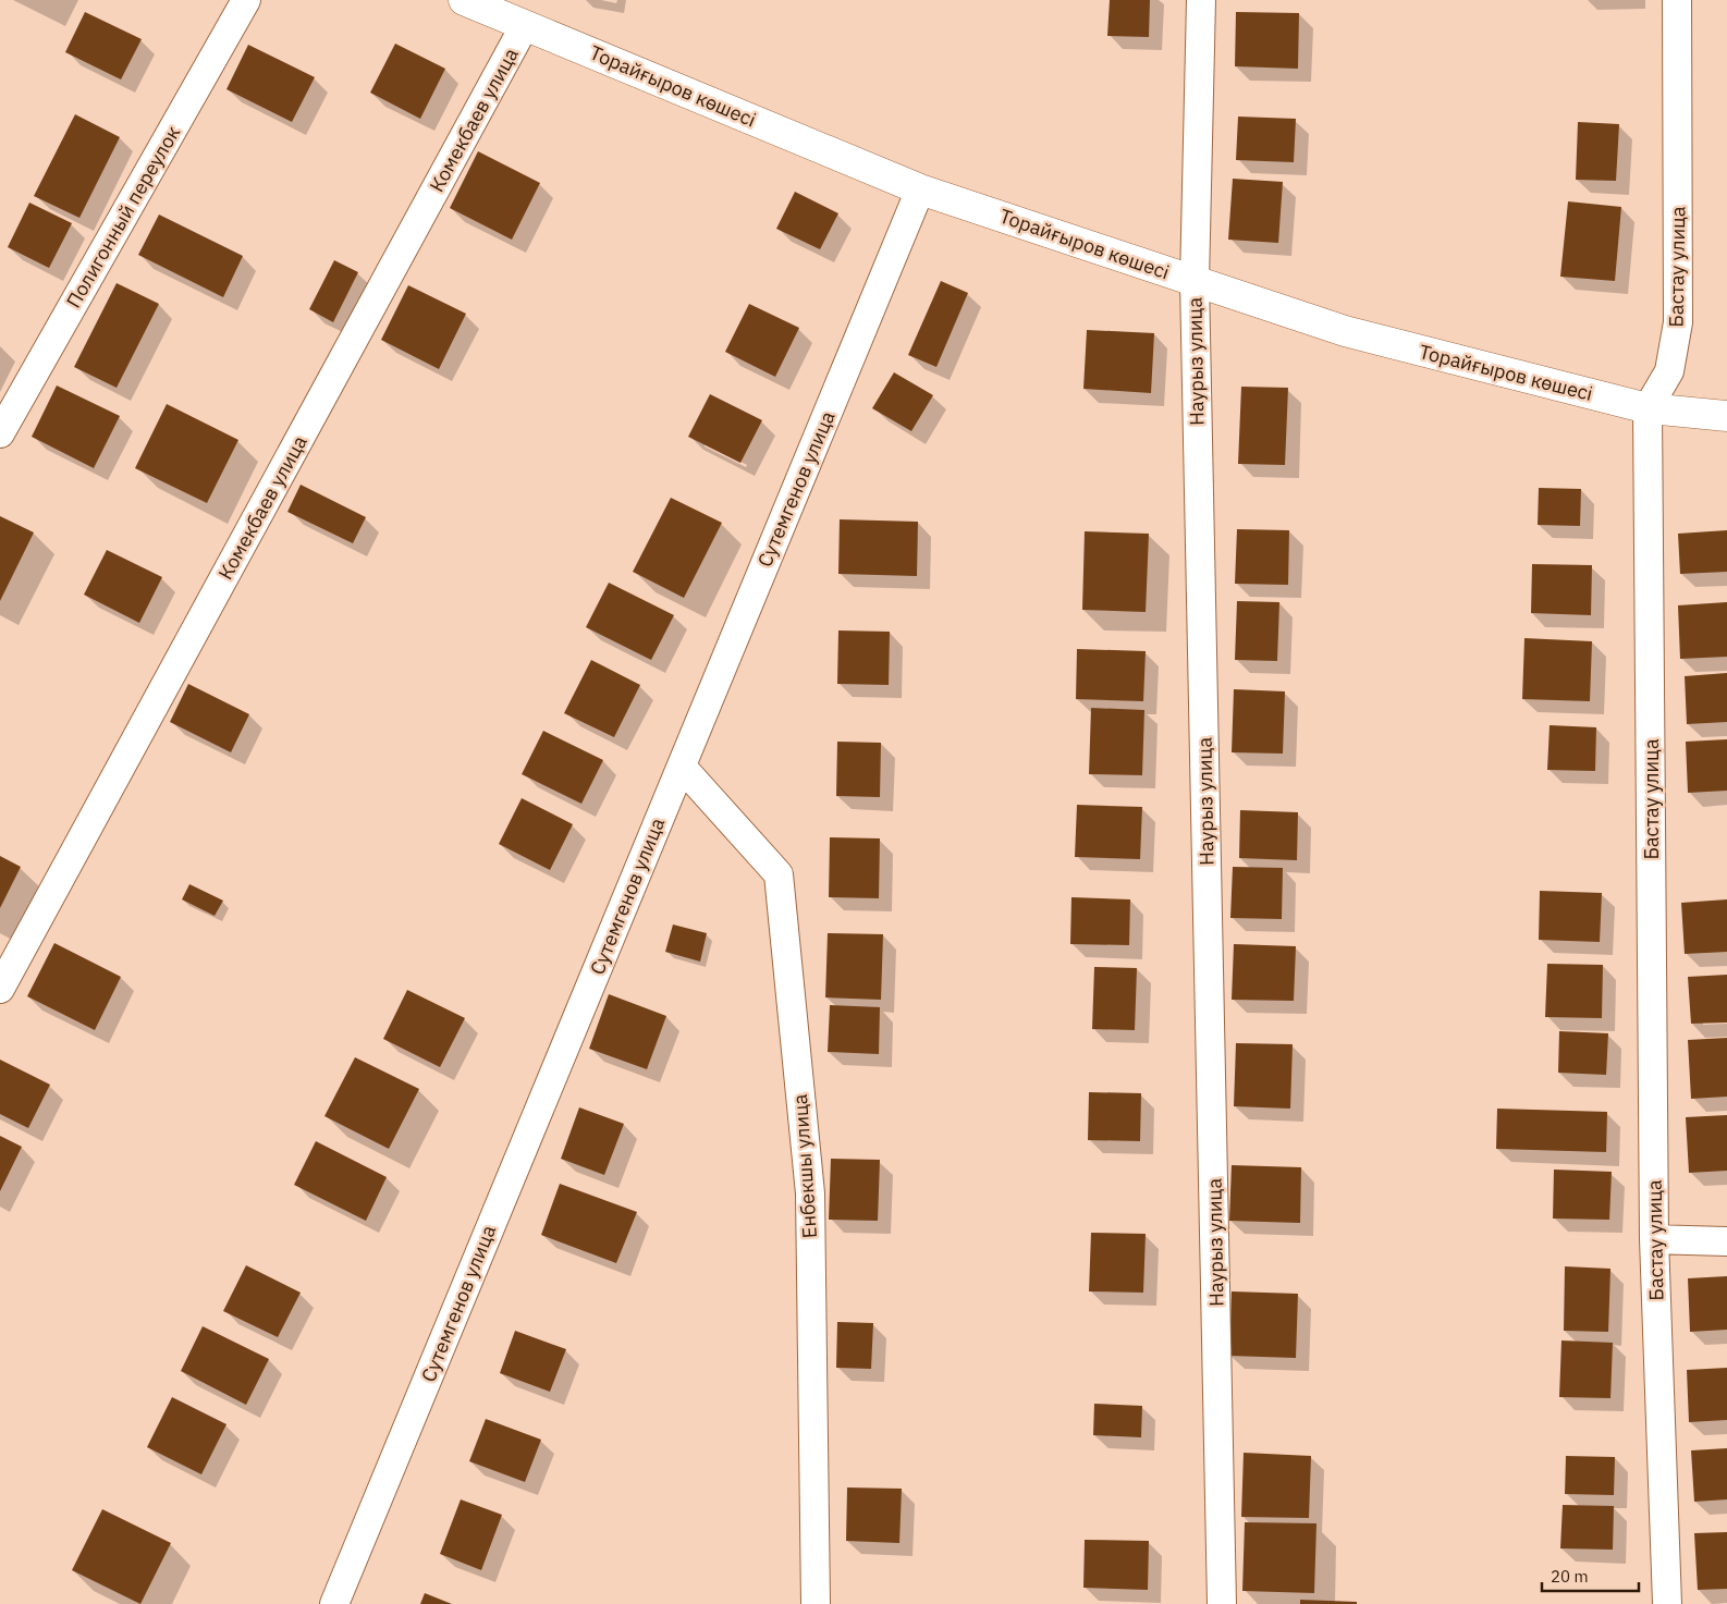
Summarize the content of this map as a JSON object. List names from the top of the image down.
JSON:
{
  "streets": {
    "street": [
      "Торайғыров көшесі",
      "Комекбаев улица",
      "Полигонный переулок",
      "Бастау улица",
      "Наурыз улица",
      "Сутемгенов улица",
      "Енбекшы улица"
    ]
  },
  "crossings": [
    ["Торайғыров көшесі", "Комекбаев улица"],
    ["Торайғыров көшесі", "Бастау улица"],
    ["Торайғыров көшесі", "Наурыз улица"],
    ["Торайғыров көшесі", "Сутемгенов улица"],
    ["Сутемгенов улица", "Енбекшы улица"]
  ],
  "scale_bar": "20 m"
}
